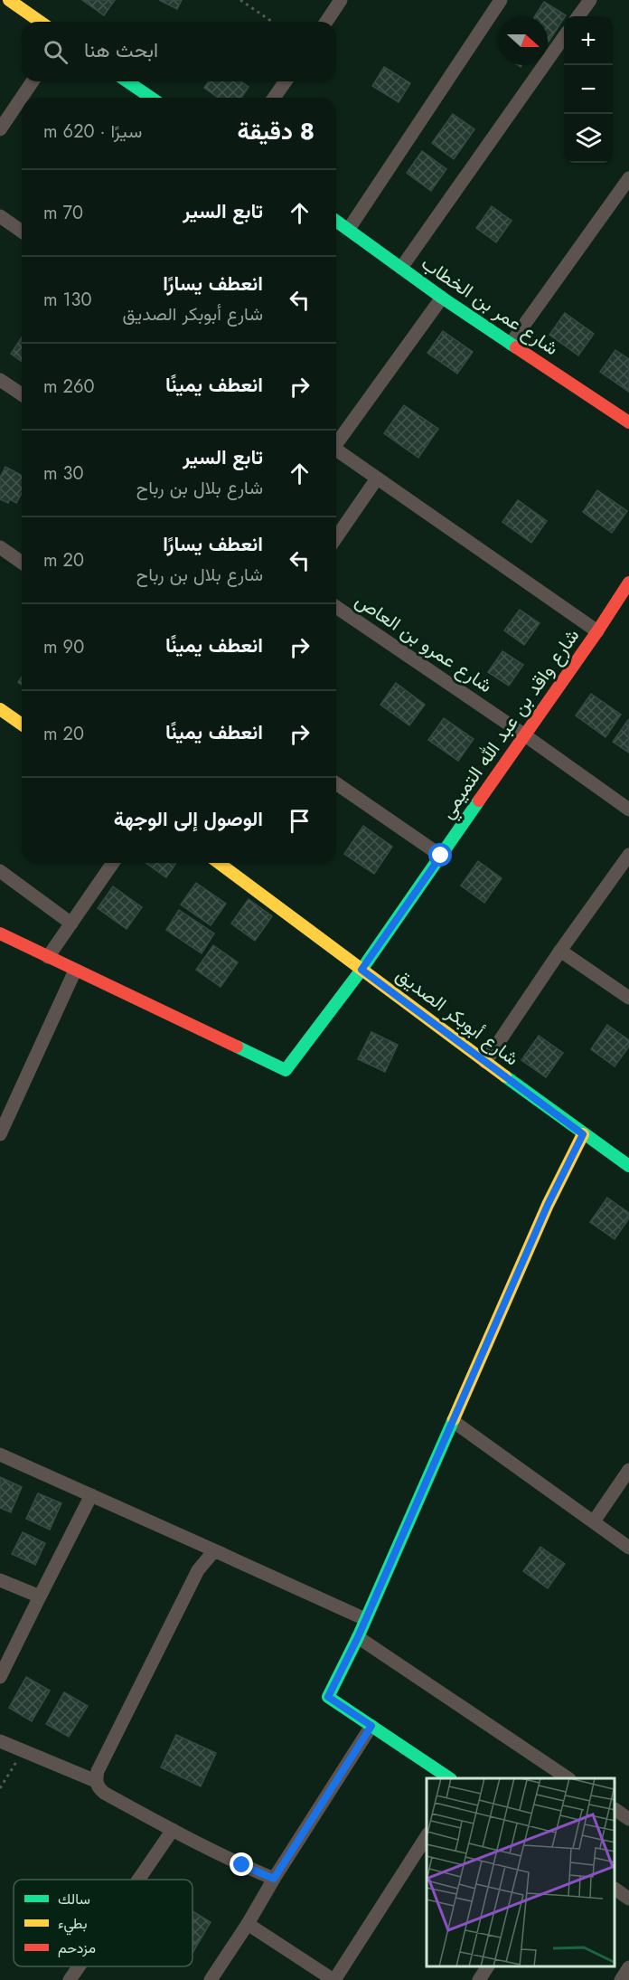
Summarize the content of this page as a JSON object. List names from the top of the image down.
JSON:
{
  "streets": {
    "street": [
      "شارع عمر بن الخطاب",
      "شارع عمرو بن العاص",
      "شارع واقد بن عبد الله التميمي",
      "شارع أبوبكر الصديق"
    ]
  },
  "crossings": [
    ["شارع عمرو بن العاص", "شارع واقد بن عبد الله التميمي"],
    ["شارع واقد بن عبد الله التميمي", "شارع أبوبكر الصديق"]
  ],
  "legend": ["سالك", "بطيء", "مزدحم"],
  "north": "right",
  "page": {
    "map_buttons": ["+", "−"],
    "search": "ابحث هنا",
    "heading": ["8 دقيقة", "سيرًا · 620 m"],
    "list": [
      ["تابع السير", "70 m"],
      ["انعطف يسارًا", "شارع أبوبكر الصديق", "130 m"],
      ["انعطف يمينًا", "260 m"],
      ["تابع السير", "شارع بلال بن رباح", "30 m"],
      ["انعطف يسارًا", "شارع بلال بن رباح", "20 m"],
      ["انعطف يمينًا", "90 m"],
      ["انعطف يمينًا", "20 m"],
      "الوصول إلى الوجهة"
    ]
  }
}
